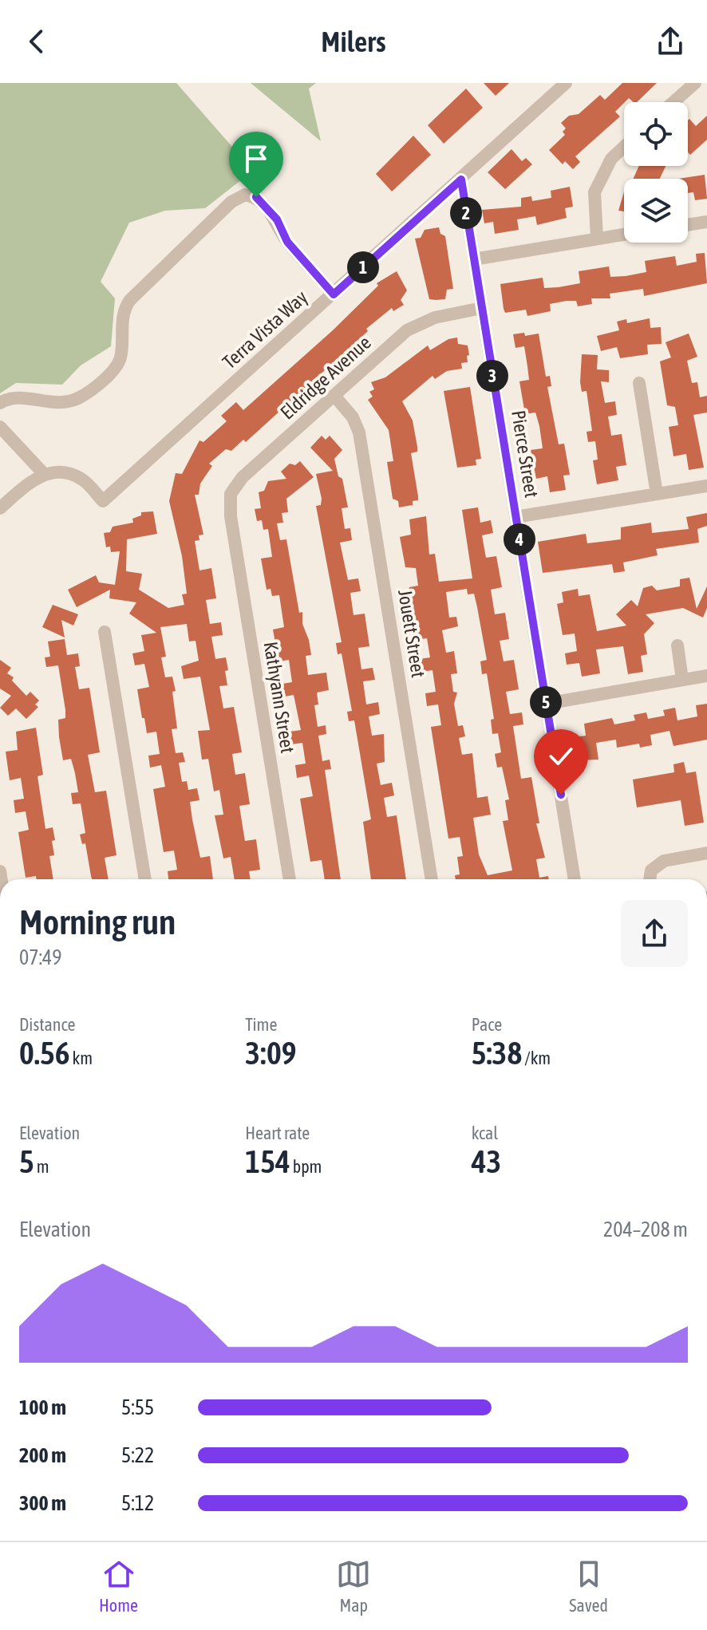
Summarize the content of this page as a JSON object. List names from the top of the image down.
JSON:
{
  "streets": {
    "street": [
      "Terra Vista Way",
      "Eldridge Avenue",
      "Pierce Street",
      "Jouett Street",
      "Kathyann Street"
    ]
  },
  "crossings": [
    ["Terra Vista Way", "Pierce Street"],
    ["Eldridge Avenue", "Pierce Street"],
    ["Eldridge Avenue", "Jouett Street"],
    ["Eldridge Avenue", "Kathyann Street"]
  ],
  "page": {
    "header": "Milers",
    "pins": [
      "2",
      "1",
      "3",
      "4",
      "5"
    ],
    "heading": ["Morning run", "07:49"],
    "stats": [
      ["Distance", "0.56 km"],
      ["Time", "3:09"],
      ["Pace", "5:38 /km"],
      ["Elevation", "5 m"],
      ["Heart rate", "154 bpm"],
      ["kcal", "43"]
    ],
    "chart": ["Elevation", "204–208 m"],
    "list": [
      {
        "name": "100 m",
        "note": "5:55"
      },
      {
        "name": "200 m",
        "note": "5:22"
      },
      {
        "name": "300 m",
        "note": "5:12"
      }
    ],
    "tabs": ["Home", "Map", "Saved"]
  }
}
